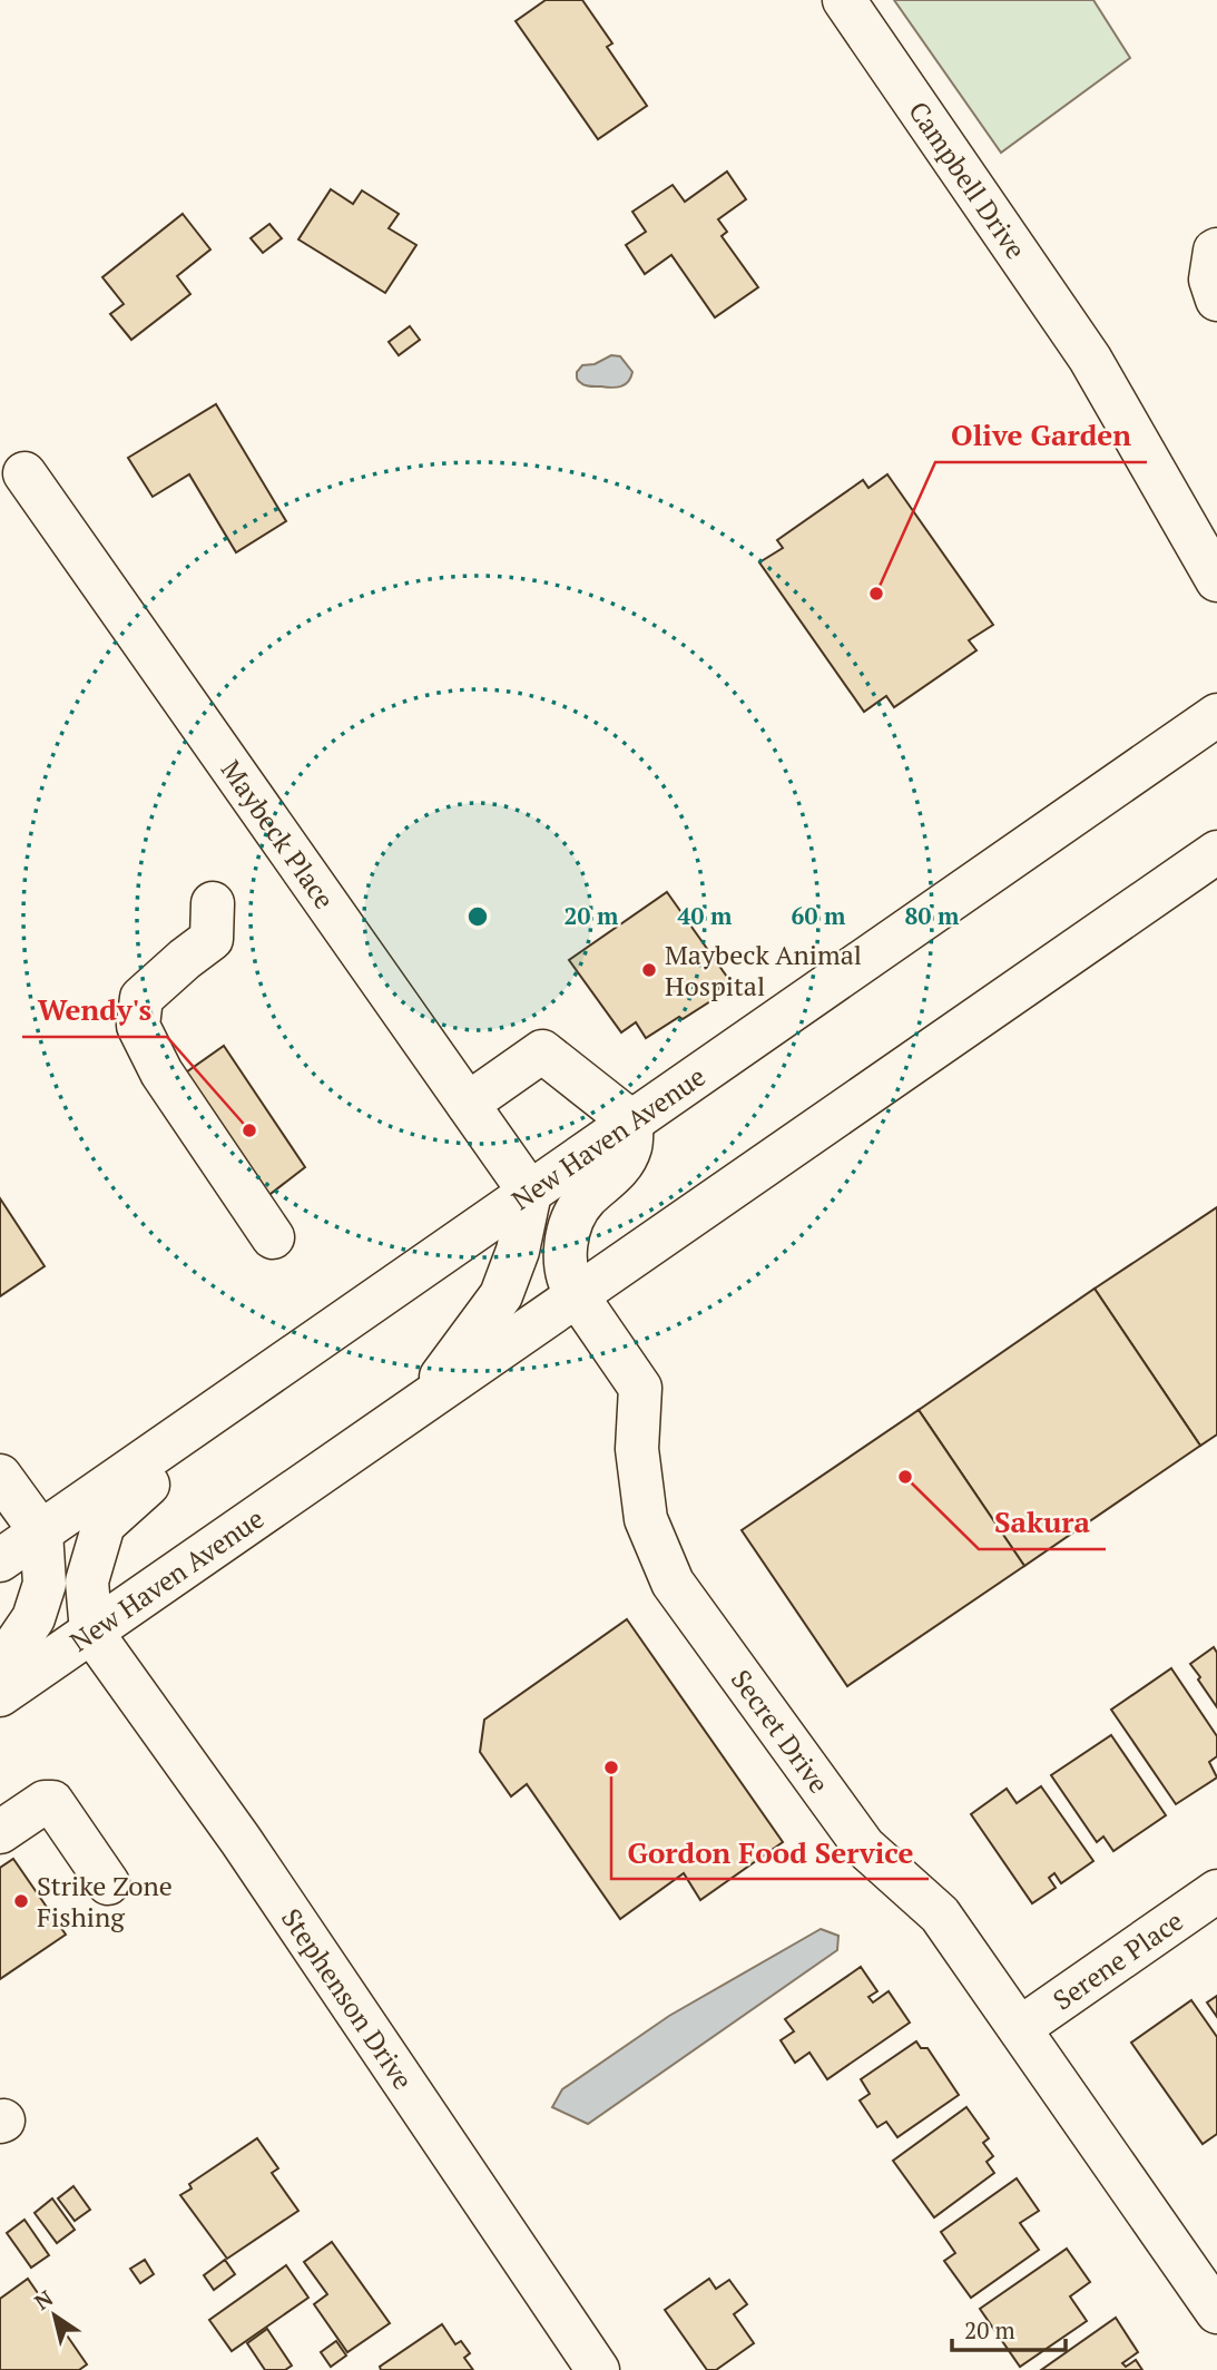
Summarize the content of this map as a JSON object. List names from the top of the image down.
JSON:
{
  "streets": {
    "street": [
      "Campbell Drive",
      "Maybeck Place",
      "New Haven Avenue",
      "Secret Drive",
      "Serene Place",
      "Stephenson Drive"
    ]
  },
  "crossings": [
    ["Maybeck Place", "New Haven Avenue"],
    ["New Haven Avenue", "Secret Drive"],
    ["New Haven Avenue", "Stephenson Drive"],
    ["Secret Drive", "Serene Place"]
  ],
  "places": [
    "Olive Garden",
    "Maybeck Animal Hospital",
    "Wendy's",
    "Sakura",
    "Gordon Food Service",
    "Strike Zone Fishing"
  ],
  "scale_bar": "20 m",
  "north": "top left",
  "rings": [
    "20 m",
    "40 m",
    "60 m",
    "80 m"
  ]
}
